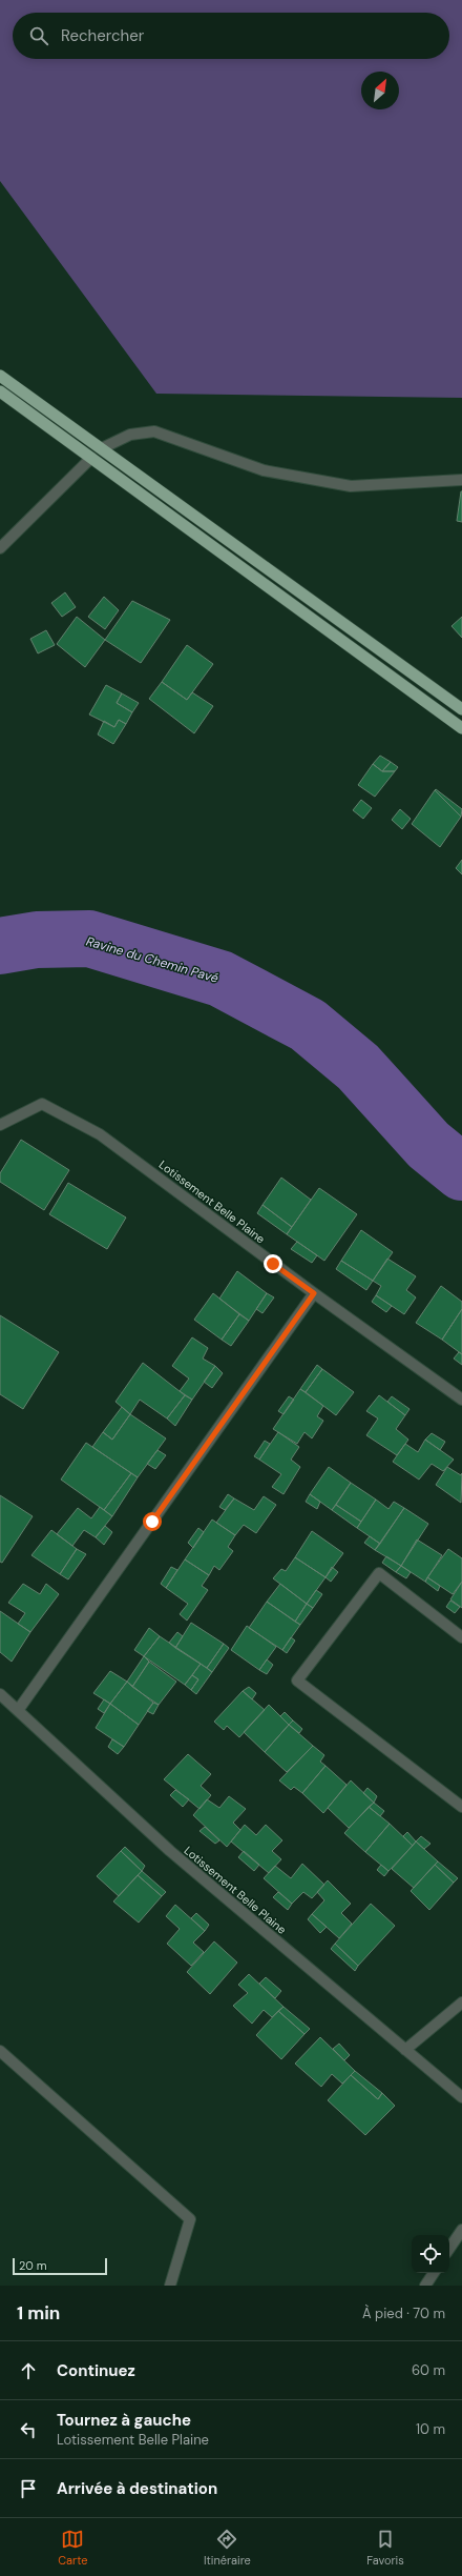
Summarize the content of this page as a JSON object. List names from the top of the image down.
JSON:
{
  "streets": {
    "street": ["Lotissement Belle Plaine"]
  },
  "water": ["Ravine du Chemin Pavé"],
  "scale_bar": "20 m",
  "north": "top right",
  "page": {
    "search": "Rechercher",
    "scale": "20 m",
    "heading": ["1 min", "À pied · 70 m"],
    "list": [
      ["Continuez", "60 m"],
      ["Tournez à gauche", "Lotissement Belle Plaine", "10 m"],
      "Arrivée à destination"
    ],
    "nav": ["Carte", "Itinéraire", "Favoris"]
  }
}
